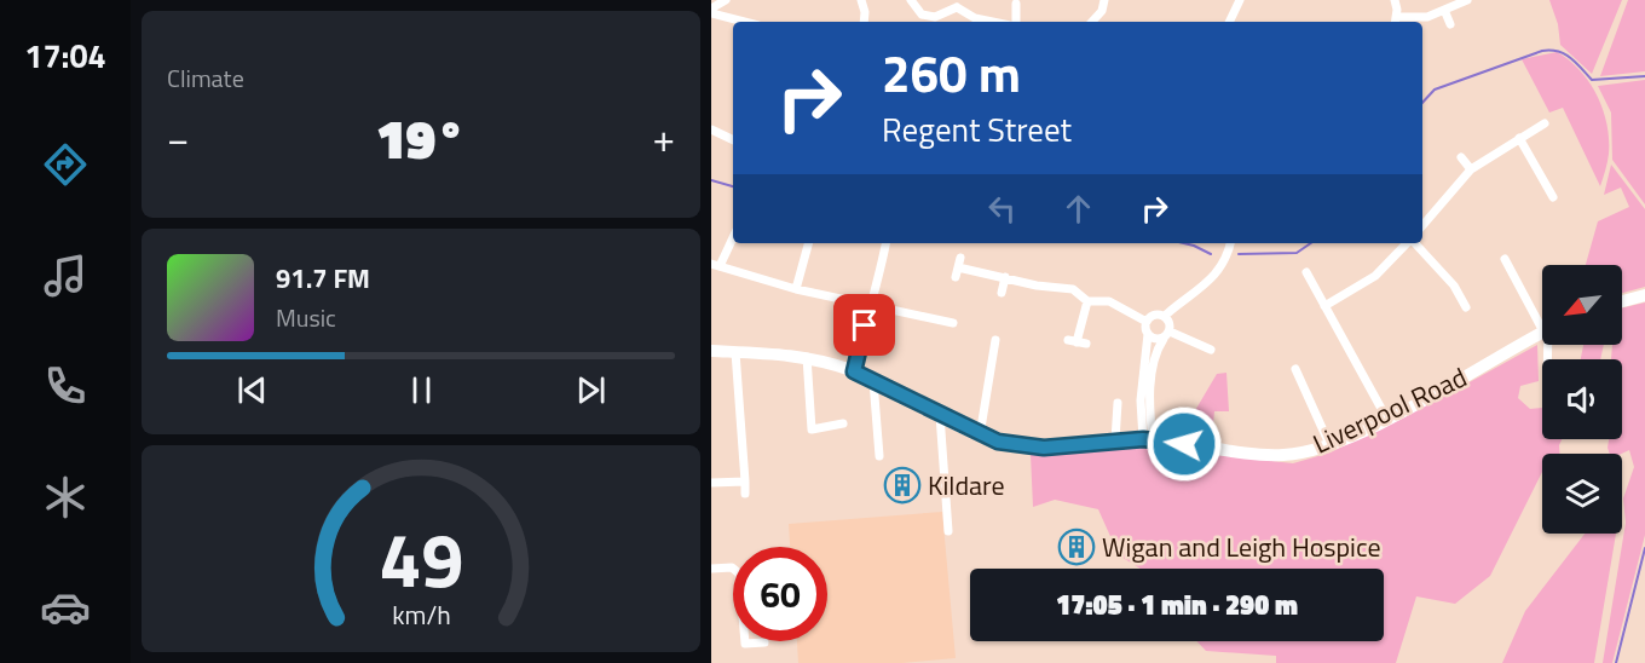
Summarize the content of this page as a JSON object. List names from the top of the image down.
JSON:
{
  "streets": {
    "main road": ["Liverpool Road"]
  },
  "places": {
    "building": ["Kildare", "Wigan and Leigh Hospice"]
  },
  "north": "bottom left",
  "page": {
    "tabs": "17:04",
    "tile": "Climate",
    "turn": ["260 m", "Regent Street"],
    "heat": ["−", "19°", "+"],
    "song": ["91.7 FM", "Music"],
    "limit": "60",
    "trip": "17:05 · 1 min · 290 m",
    "gauge": ["49", "km/h"]
  }
}
